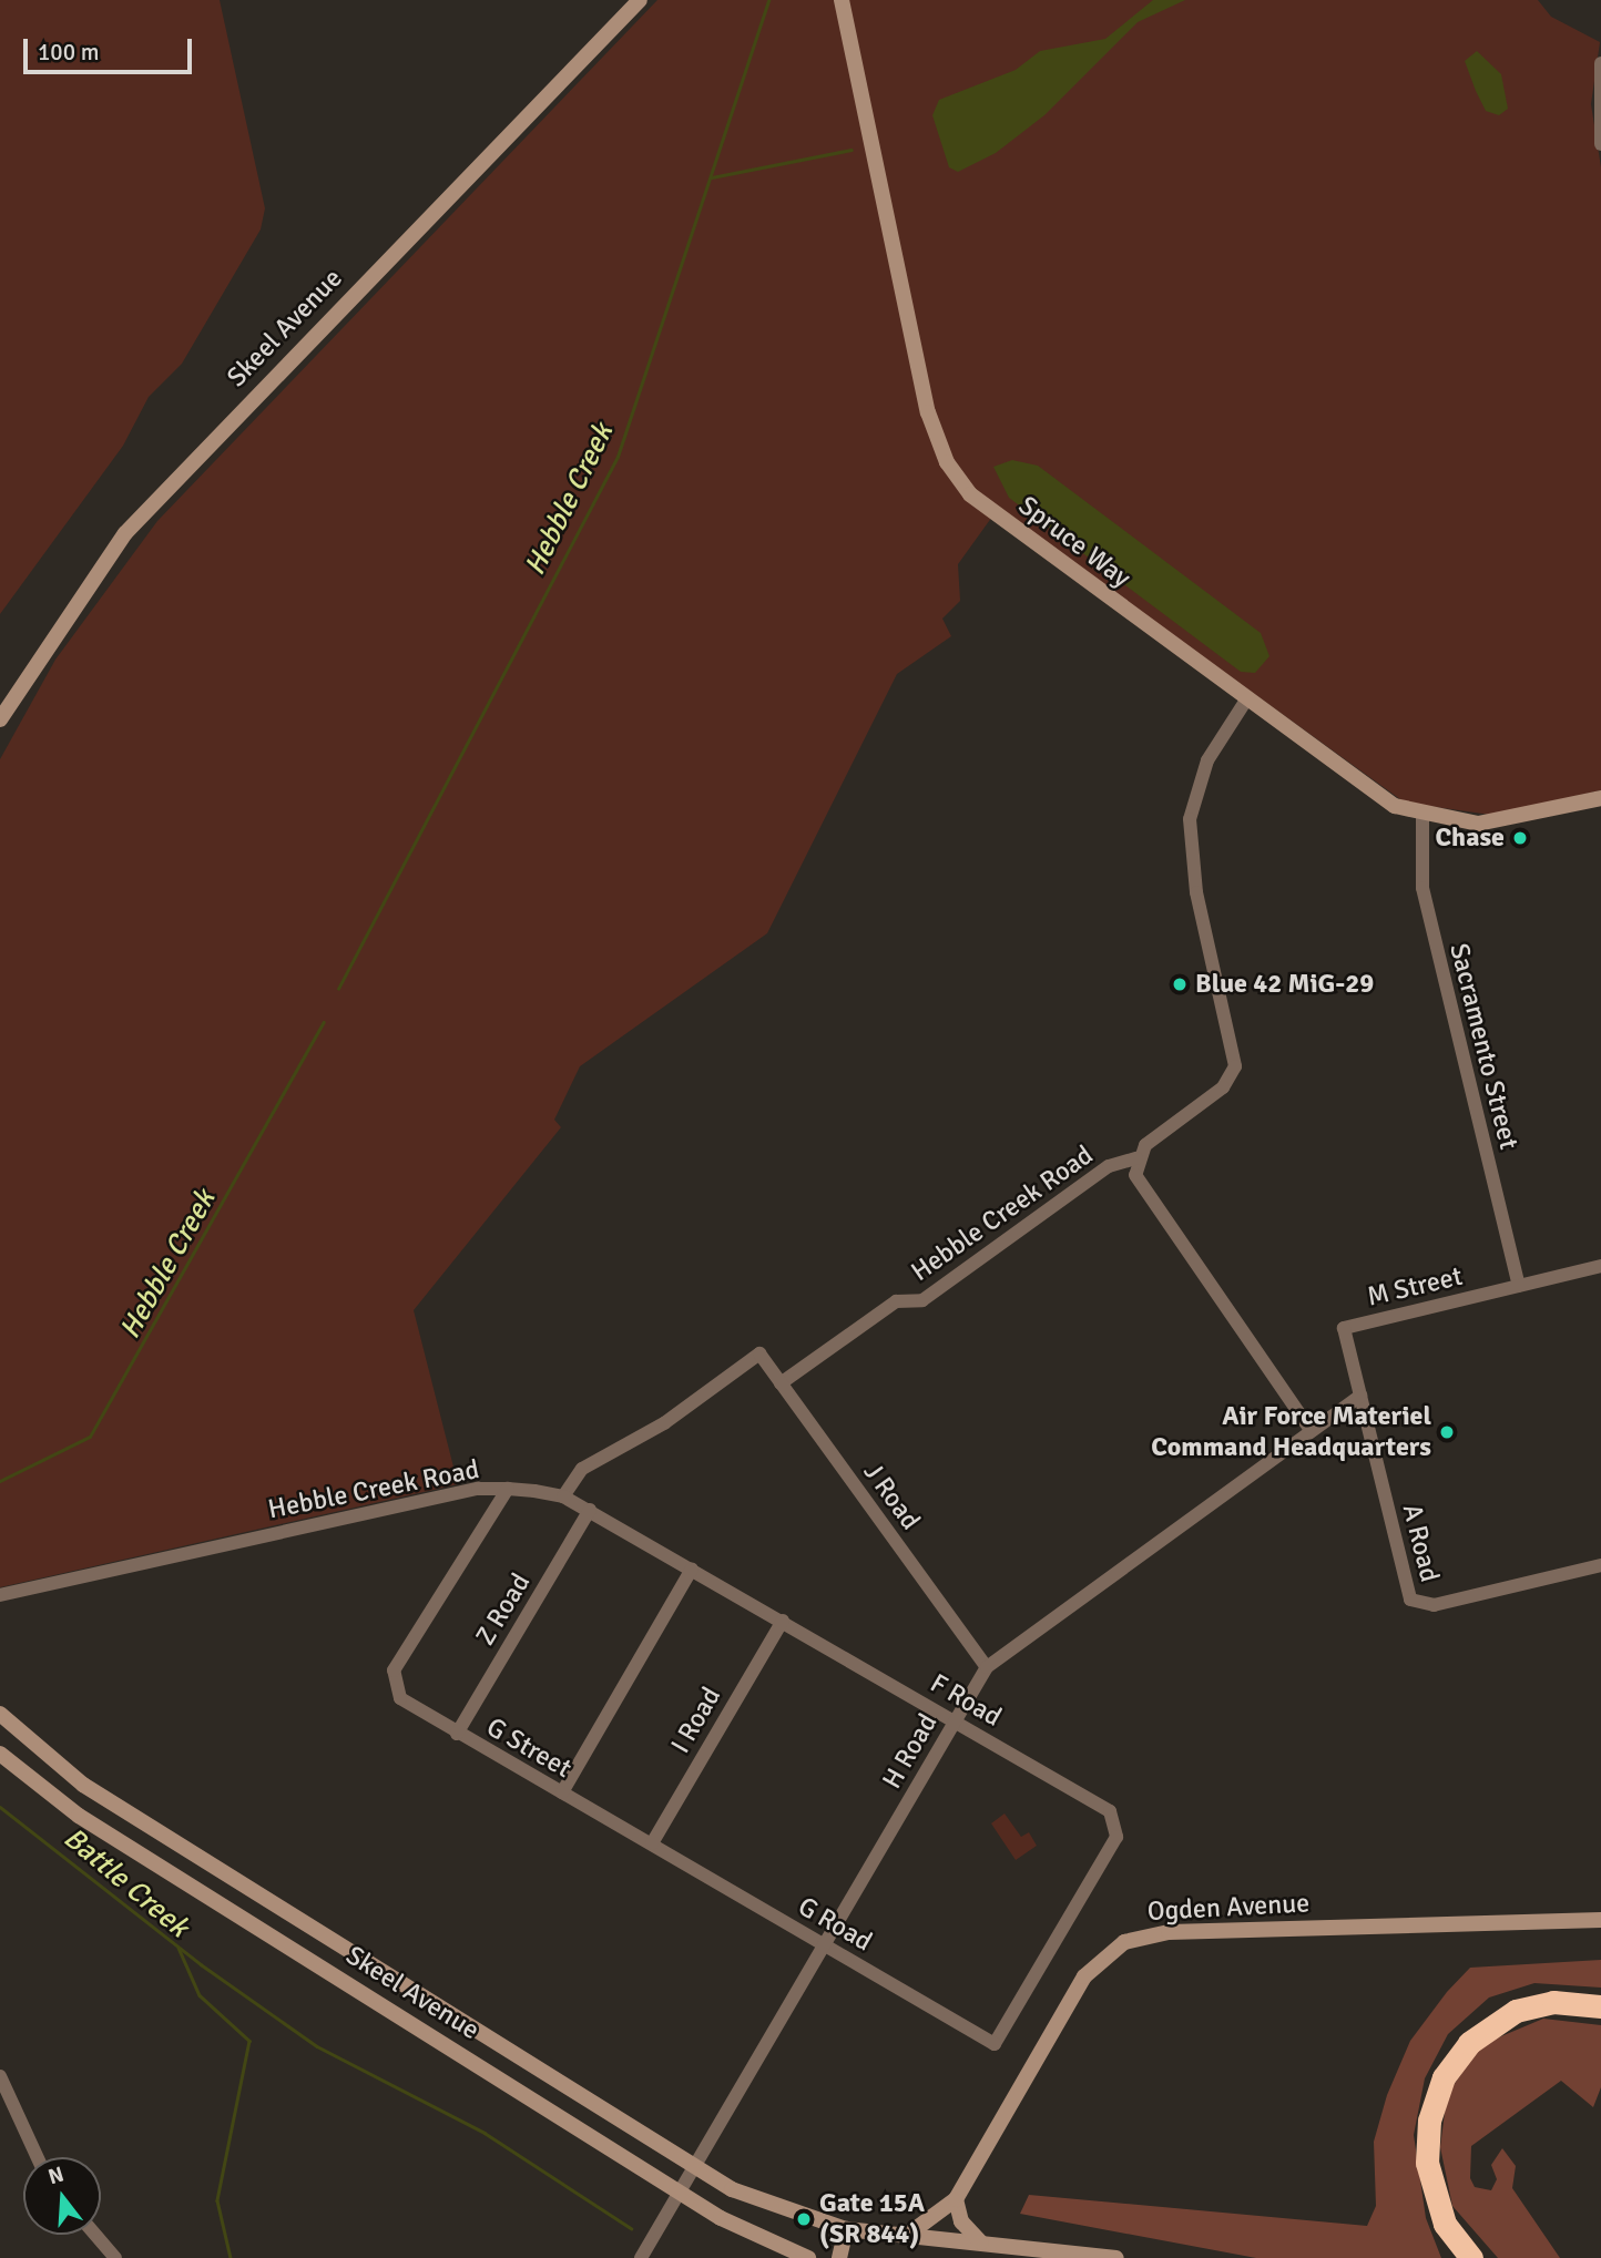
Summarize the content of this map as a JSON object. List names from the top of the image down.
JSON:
{
  "streets": {
    "street": [
      "Skeel Avenue",
      "Spruce Way",
      "Sacramento Street",
      "Hebble Creek Road",
      "M Street",
      "J Road",
      "A Road",
      "Z Road",
      "F Road",
      "I Road",
      "G Street",
      "H Road",
      "Ogden Avenue",
      "G Road"
    ]
  },
  "crossings": [
    ["Skeel Avenue", "H Road"],
    ["Spruce Way", "Sacramento Street"],
    ["Spruce Way", "Hebble Creek Road"],
    ["Sacramento Street", "M Street"],
    ["Hebble Creek Road", "J Road"],
    ["Hebble Creek Road", "F Road"],
    ["Hebble Creek Road", "G Street"],
    ["M Street", "A Road"],
    ["M Street", "H Road"],
    ["J Road", "F Road"],
    ["J Road", "H Road"],
    ["A Road", "H Road"],
    ["Z Road", "F Road"],
    ["Z Road", "G Street"],
    ["F Road", "I Road"],
    ["F Road", "H Road"],
    ["F Road", "G Road"],
    ["I Road", "G Street"],
    ["I Road", "G Road"],
    ["G Street", "G Road"],
    ["H Road", "G Road"]
  ],
  "water": ["Hebble Creek", "Battle Creek"],
  "places": [
    "Chase",
    "Blue 42 MiG-29",
    "Air Force Materiel Command Headquarters",
    "Gate 15A (SR 844)"
  ],
  "scale_bar": "100 m",
  "north": "top"
}
